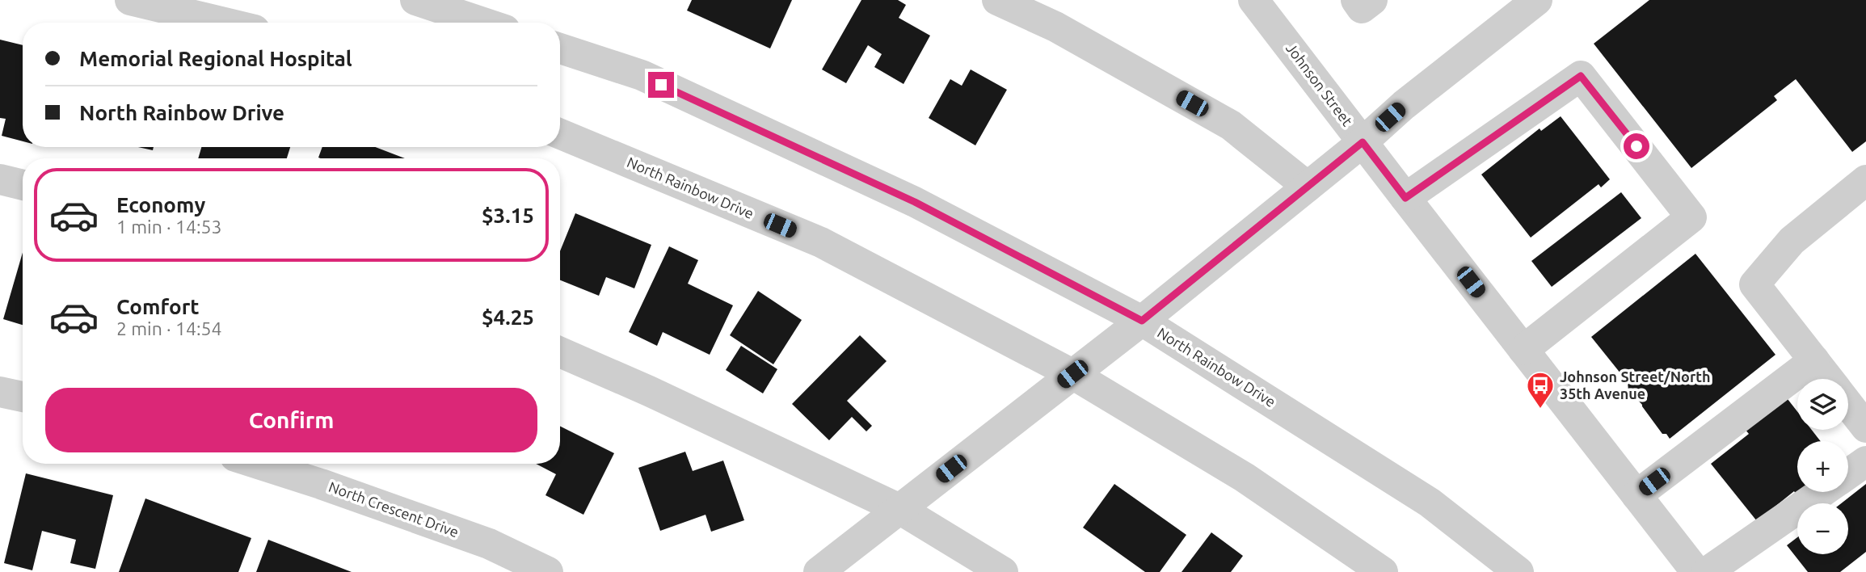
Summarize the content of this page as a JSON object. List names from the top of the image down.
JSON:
{
  "streets": {
    "street": ["Johnson Street", "North Rainbow Drive", "North Crescent Drive"]
  },
  "places": {
    "bus stop": ["Johnson Street/North 35th Avenue"]
  },
  "page": {
    "banner": ["Memorial Regional Hospital", "North Rainbow Drive"],
    "list": [
      {
        "name": "Economy",
        "note": "1 min · 14:53",
        "value": "$3.15"
      },
      {
        "name": "Comfort",
        "note": "2 min · 14:54",
        "value": "$4.25"
      }
    ],
    "buttons": "Confirm",
    "map_buttons": ["+", "−"]
  }
}
